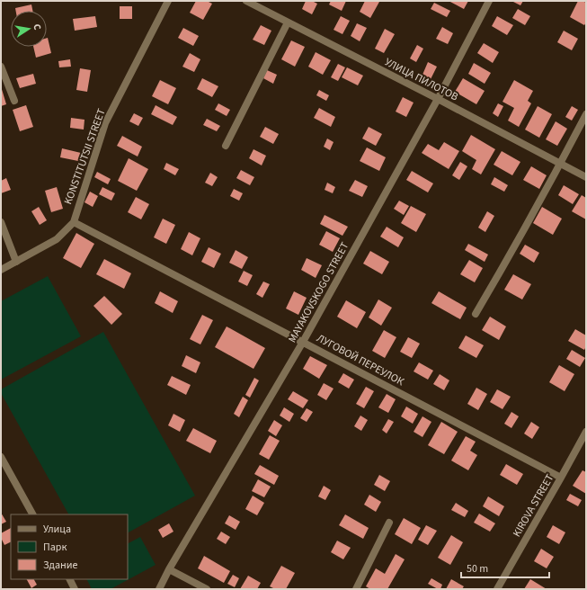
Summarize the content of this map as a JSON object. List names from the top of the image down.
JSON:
{
  "streets": {
    "street": [
      "УЛИЦА ПИЛОТОВ",
      "KONSTITUTSII STREET",
      "MAYAKOVSKOGO STREET",
      "ЛУГОВОЙ ПЕРЕУЛОК",
      "KIROVA STREET"
    ]
  },
  "crossings": [
    ["УЛИЦА ПИЛОТОВ", "MAYAKOVSKOGO STREET"],
    ["KONSTITUTSII STREET", "ЛУГОВОЙ ПЕРЕУЛОК"],
    ["MAYAKOVSKOGO STREET", "ЛУГОВОЙ ПЕРЕУЛОК"],
    ["ЛУГОВОЙ ПЕРЕУЛОК", "KIROVA STREET"]
  ],
  "legend": ["Улица", "Парк", "Здание"],
  "scale_bar": "50 m",
  "north": "right"
}
